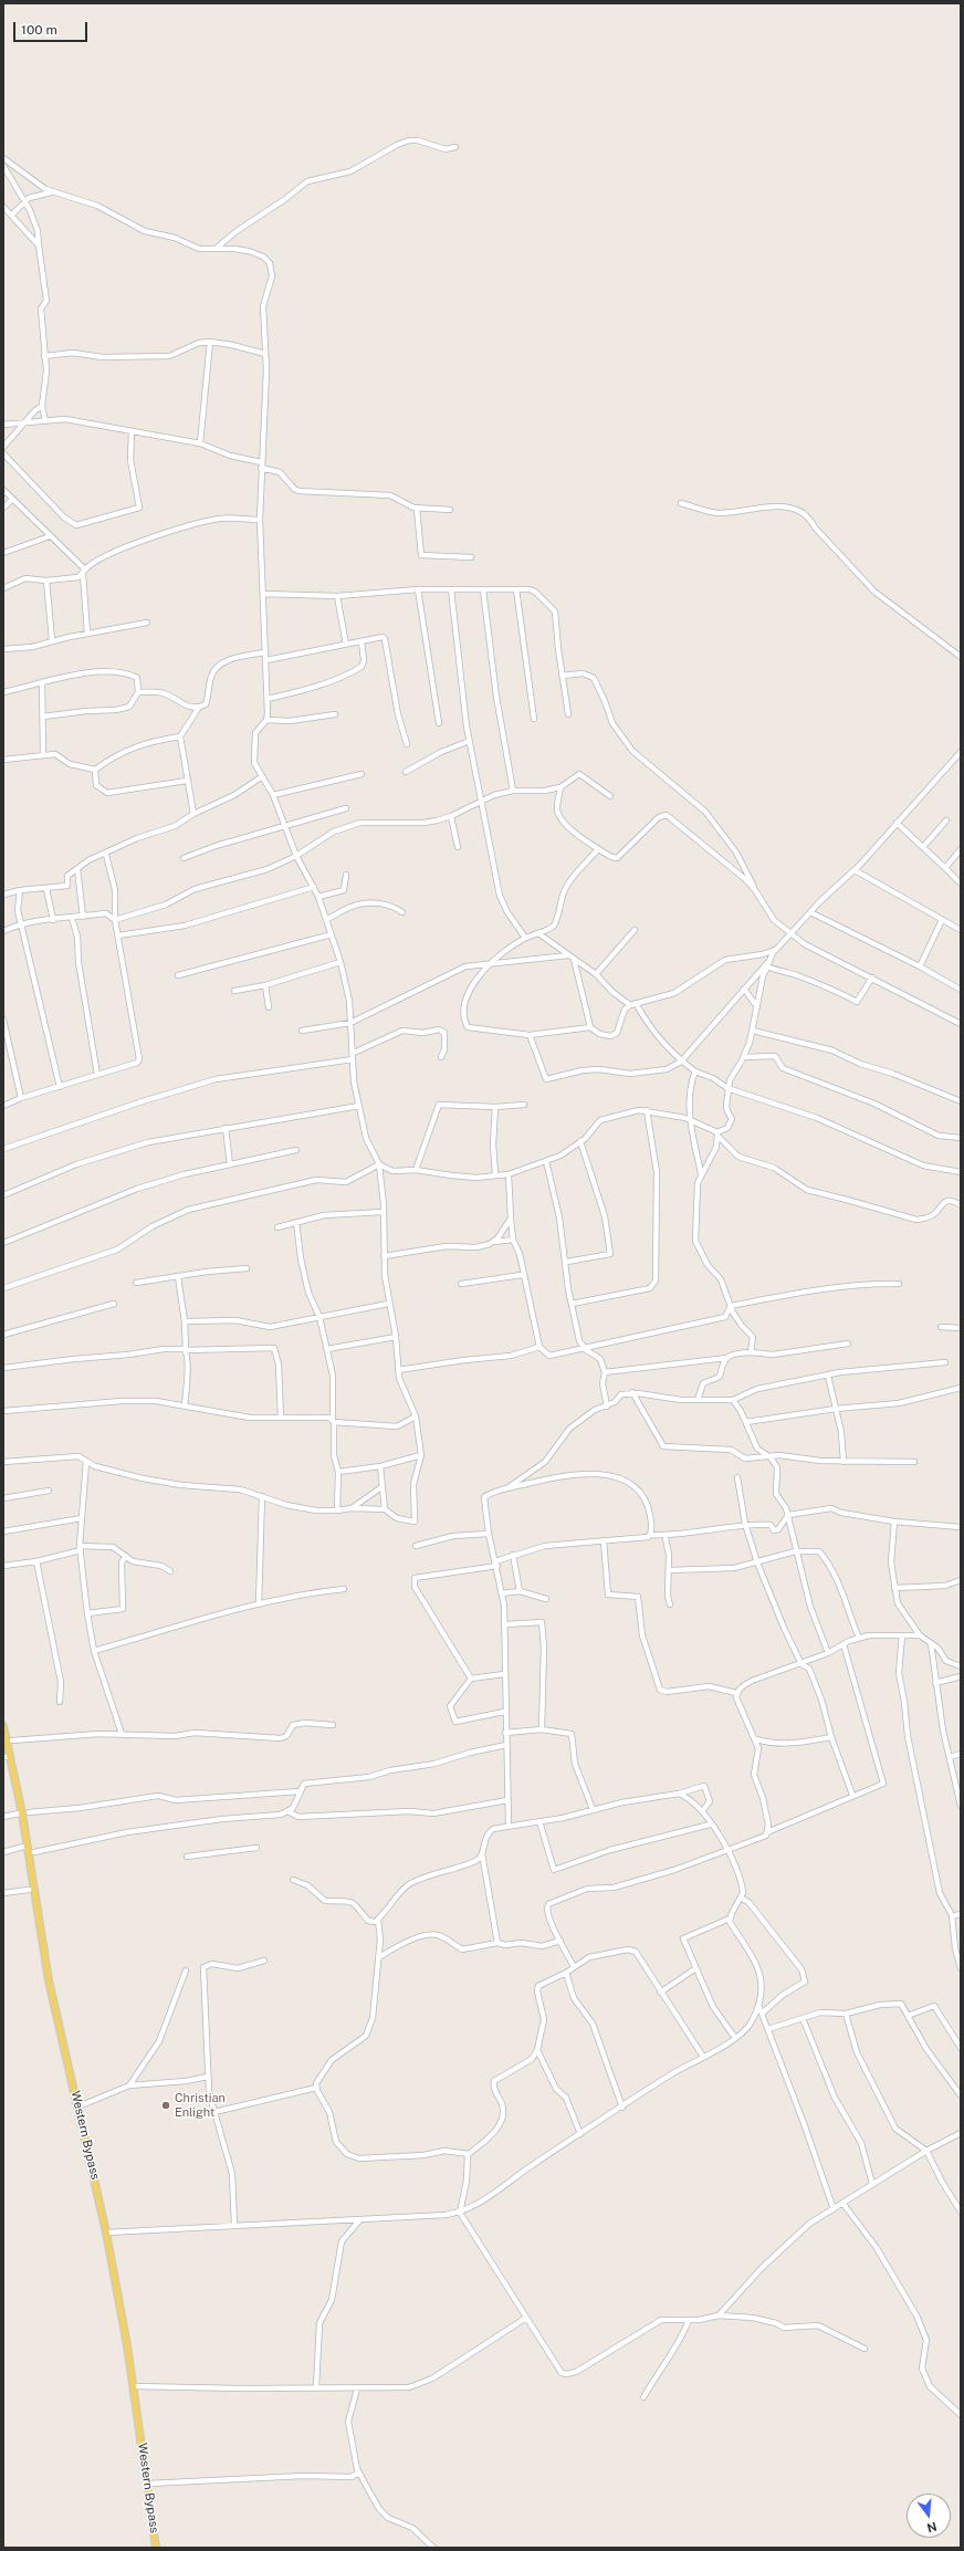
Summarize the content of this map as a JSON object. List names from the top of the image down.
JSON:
{
  "streets": {
    "main road": ["Western Bypass"]
  },
  "places": ["Christian Enlight"],
  "scale_bar": "100 m",
  "north": "bottom"
}
